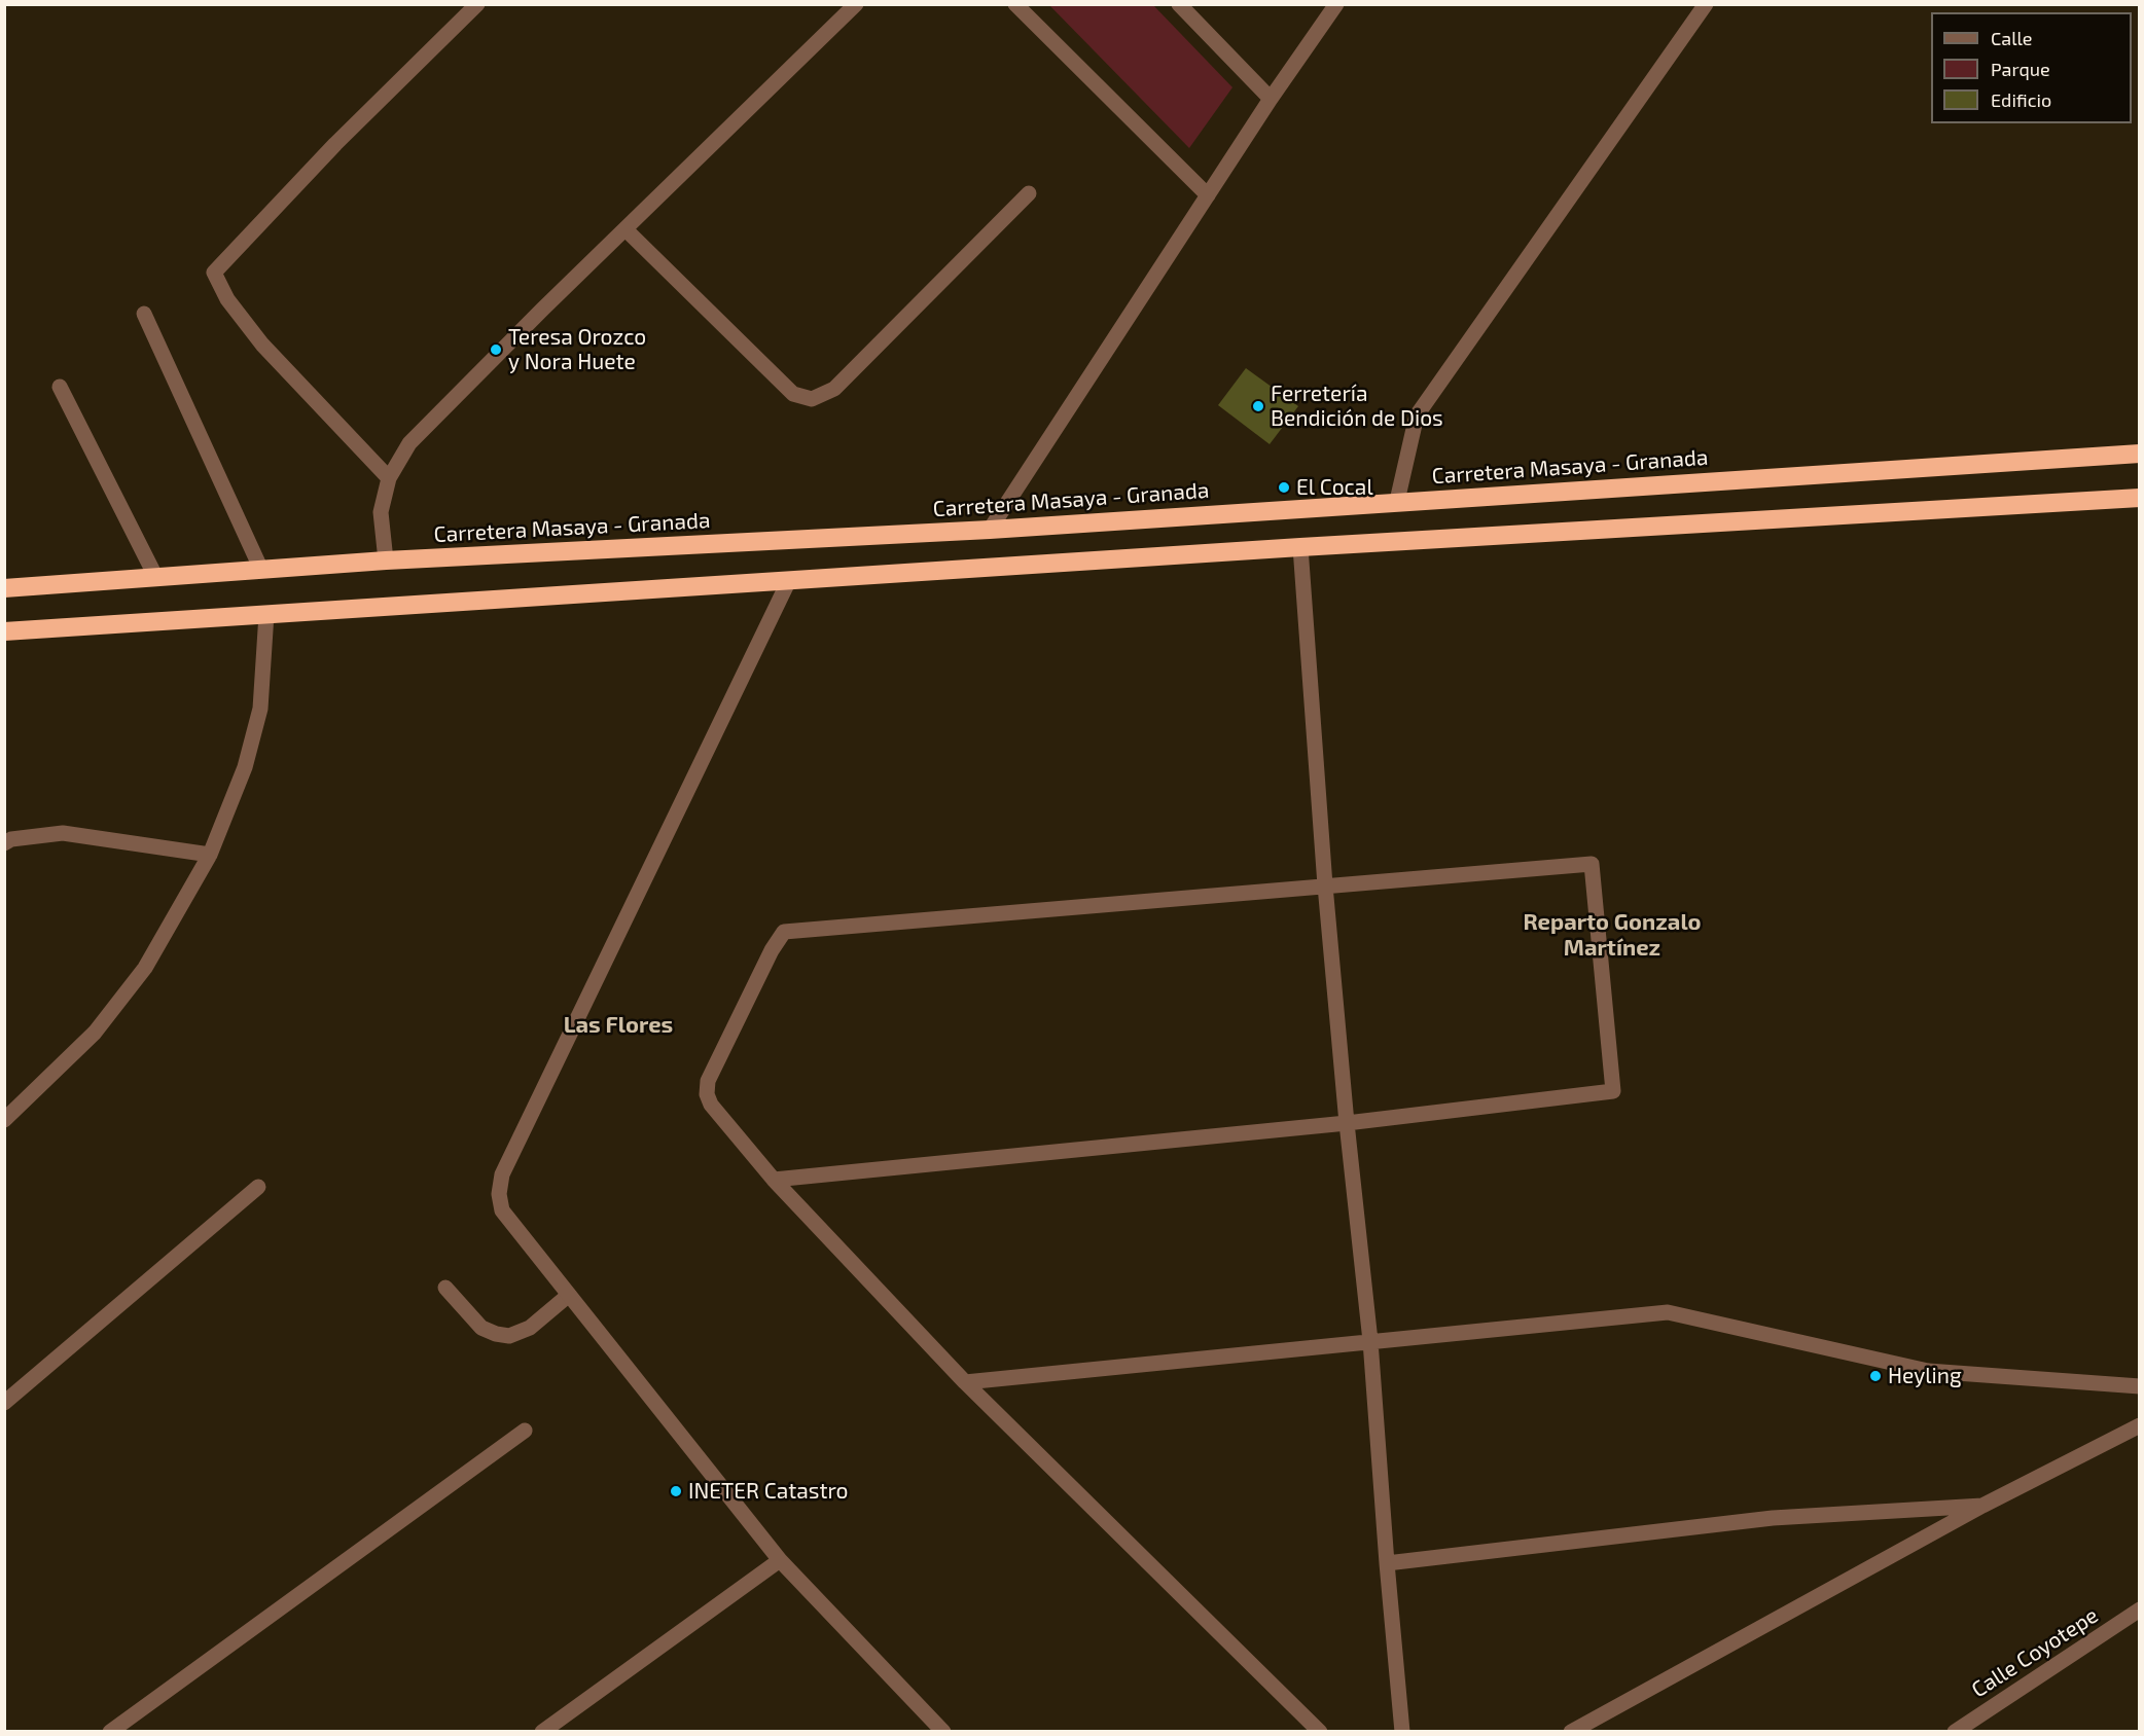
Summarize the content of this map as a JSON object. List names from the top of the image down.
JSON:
{
  "streets": {
    "highway": ["Carretera Masaya - Granada"],
    "street": ["Calle Coyotepe"]
  },
  "districts": ["Reparto Gonzalo Martínez", "Las Flores"],
  "places": [
    "Teresa Orozco y Nora Huete",
    "Ferretería Bendición de Dios",
    "El Cocal",
    "Heyling",
    "INETER Catastro"
  ],
  "legend": ["Calle", "Parque", "Edificio"]
}
